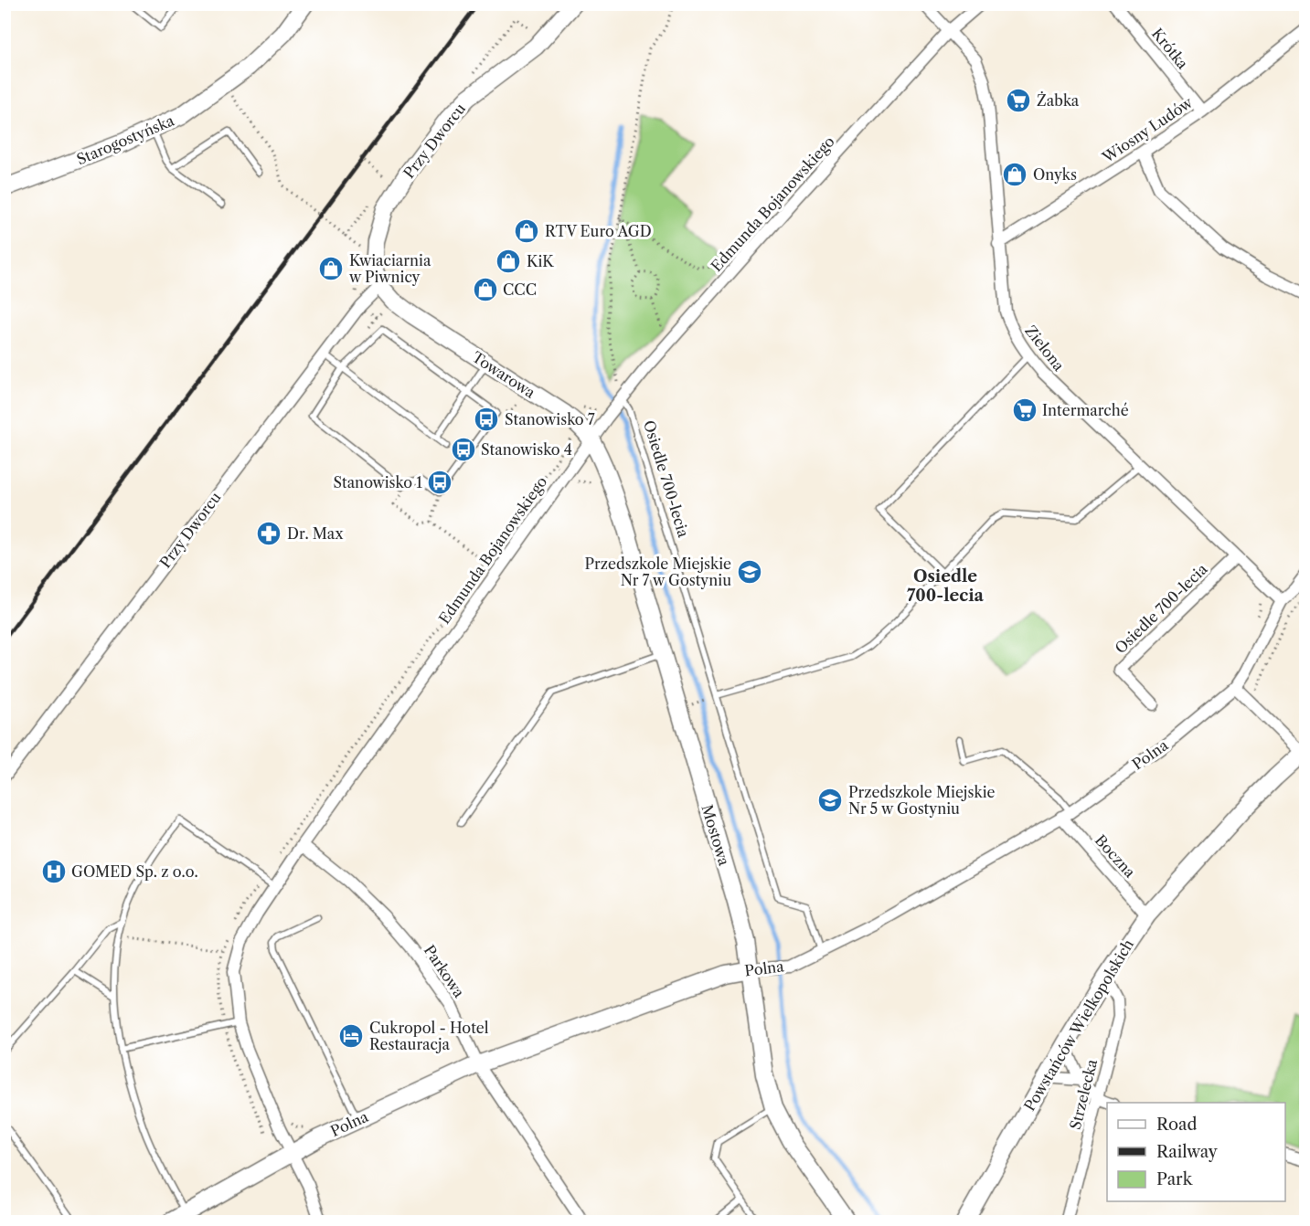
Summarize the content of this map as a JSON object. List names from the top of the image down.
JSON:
{
  "streets": {
    "street": [
      "Krótka",
      "Wiosny Ludów",
      "Starogostyńska",
      "Przy Dworcu",
      "Edmunda Bojanowskiego",
      "Zielona",
      "Towarowa",
      "Osiedle 700-lecia",
      "Polna",
      "Mostowa",
      "Boczna",
      "Parkowa",
      "Powstańców Wielkopolskich",
      "Strzelecka"
    ]
  },
  "crossings": [
    ["Krótka", "Wiosny Ludów"],
    ["Wiosny Ludów", "Zielona"],
    ["Przy Dworcu", "Towarowa"],
    ["Edmunda Bojanowskiego", "Zielona"],
    ["Edmunda Bojanowskiego", "Towarowa"],
    ["Edmunda Bojanowskiego", "Osiedle 700-lecia"],
    ["Edmunda Bojanowskiego", "Polna"],
    ["Edmunda Bojanowskiego", "Mostowa"],
    ["Edmunda Bojanowskiego", "Parkowa"],
    ["Zielona", "Osiedle 700-lecia"],
    ["Zielona", "Polna"],
    ["Towarowa", "Mostowa"],
    ["Osiedle 700-lecia", "Polna"],
    ["Polna", "Mostowa"],
    ["Polna", "Boczna"],
    ["Polna", "Parkowa"],
    ["Boczna", "Powstańców Wielkopolskich"],
    ["Powstańców Wielkopolskich", "Strzelecka"]
  ],
  "districts": ["Osiedle 700-lecia"],
  "places": {
    "supermarket": ["Żabka", "Intermarché"],
    "shop": [
      "Onyks",
      "RTV Euro AGD",
      "KiK",
      "Kwiaciarnia w Piwnicy",
      "CCC"
    ],
    "bus stop": ["Stanowisko 7", "Stanowisko 4", "Stanowisko 1"],
    "pharmacy": ["Dr. Max"],
    "school or university": ["Przedszkole Miejskie Nr 7 w Gostyniu", "Przedszkole Miejskie Nr 5 w Gostyniu"],
    "hospital": ["GOMED Sp. z o.o."],
    "hotel": ["Cukropol - Hotel Restauracja"]
  },
  "legend": ["Road", "Railway", "Park"]
}
